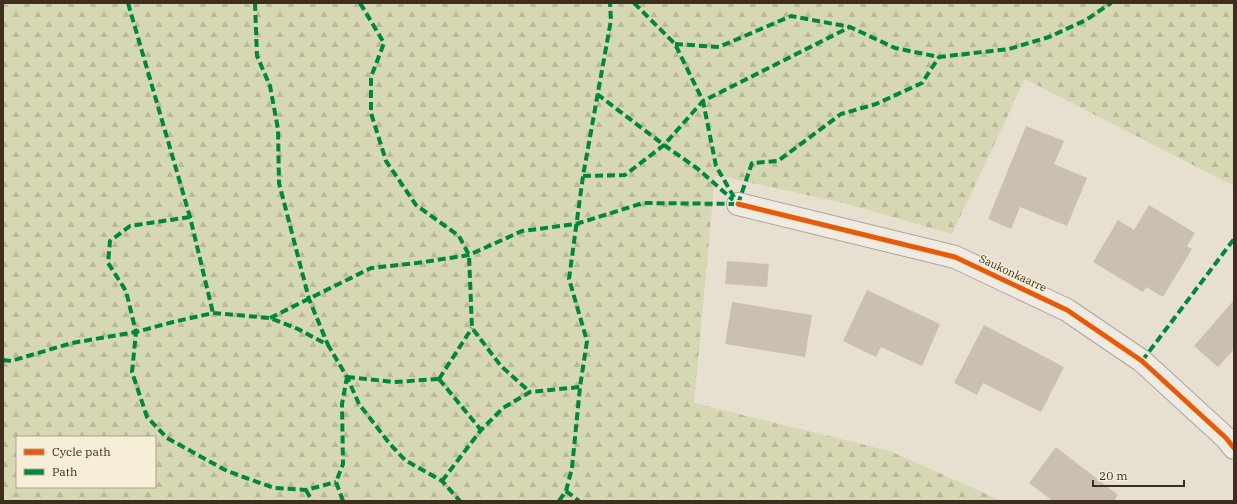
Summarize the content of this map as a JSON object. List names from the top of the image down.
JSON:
{
  "streets": {
    "street": ["Saukonkaarre"]
  },
  "legend": ["Cycle path", "Path"],
  "scale_bar": "20 m"
}
